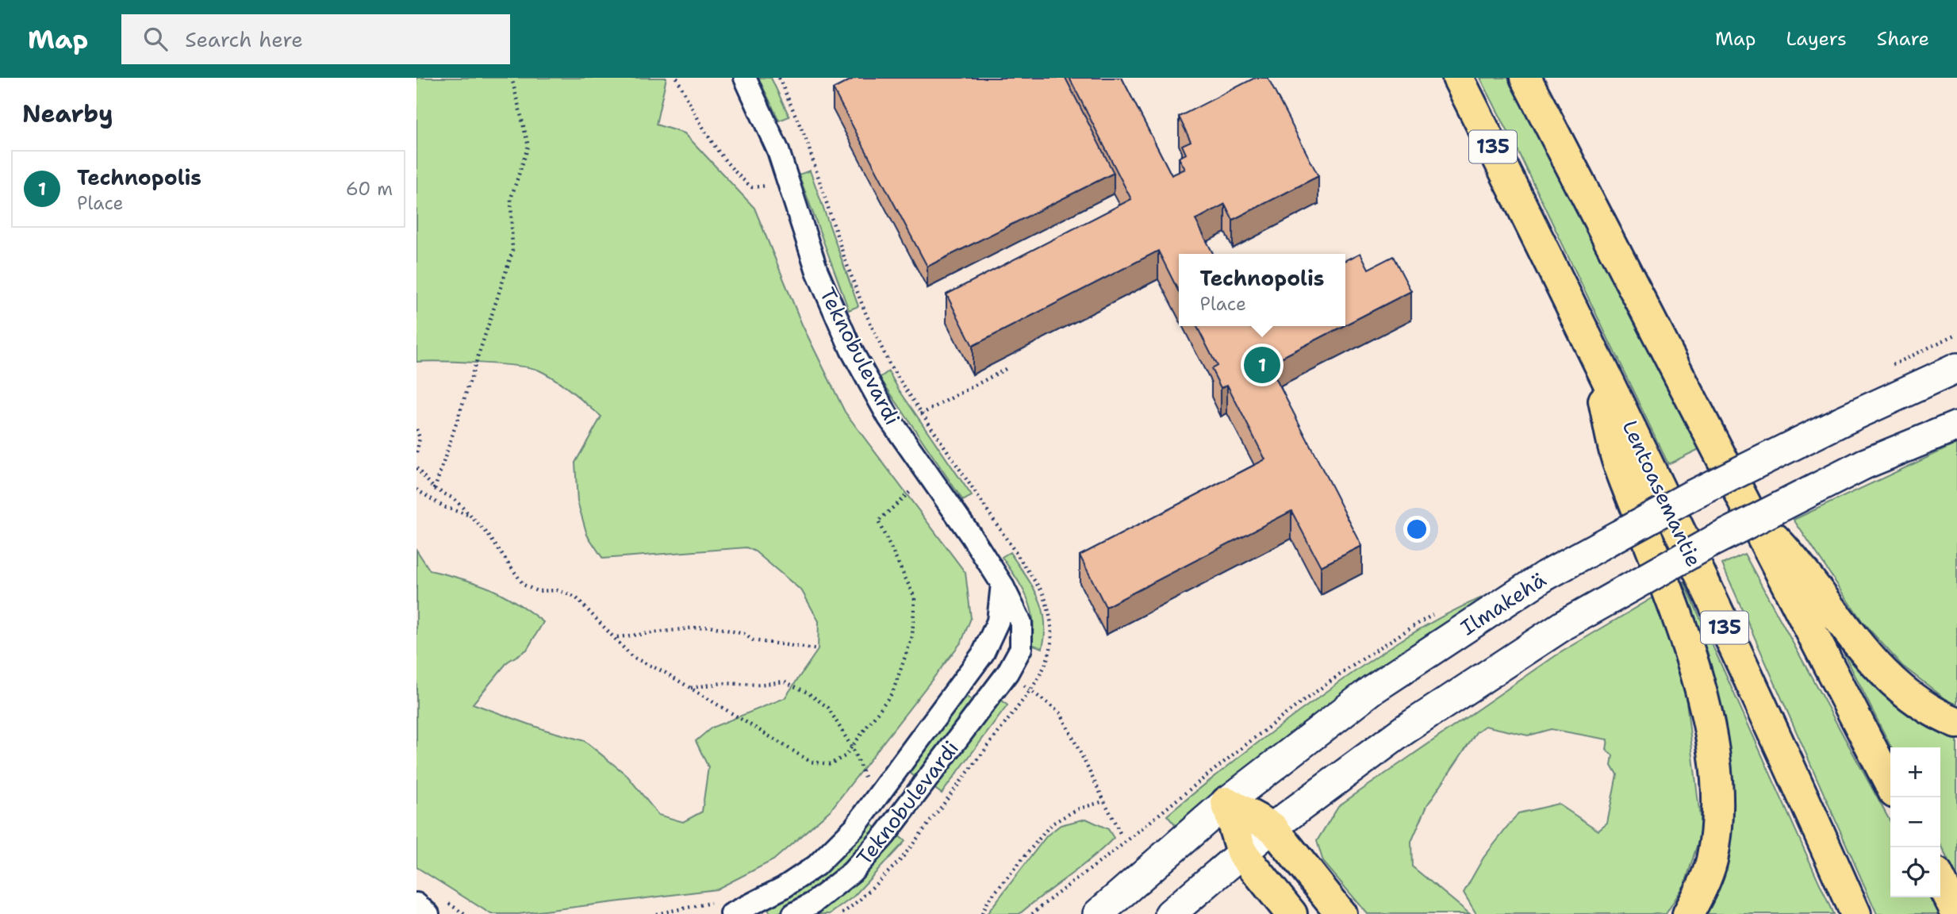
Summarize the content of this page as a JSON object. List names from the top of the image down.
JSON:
{
  "streets": {
    "highway": ["135", "Lentoasemantie"],
    "main road": ["Ilmakehä"],
    "street": ["Teknobulevardi"]
  },
  "page": {
    "header": "Map",
    "search": "Search here",
    "nav": ["Map", "Layers", "Share"],
    "heading": "Nearby",
    "list": [
      {
        "mark": "1",
        "name": "Technopolis",
        "note": "Place",
        "value": "60 m"
      }
    ],
    "popup": ["Technopolis", "Place"],
    "pins": "1",
    "map_buttons": ["+", "−"]
  }
}
